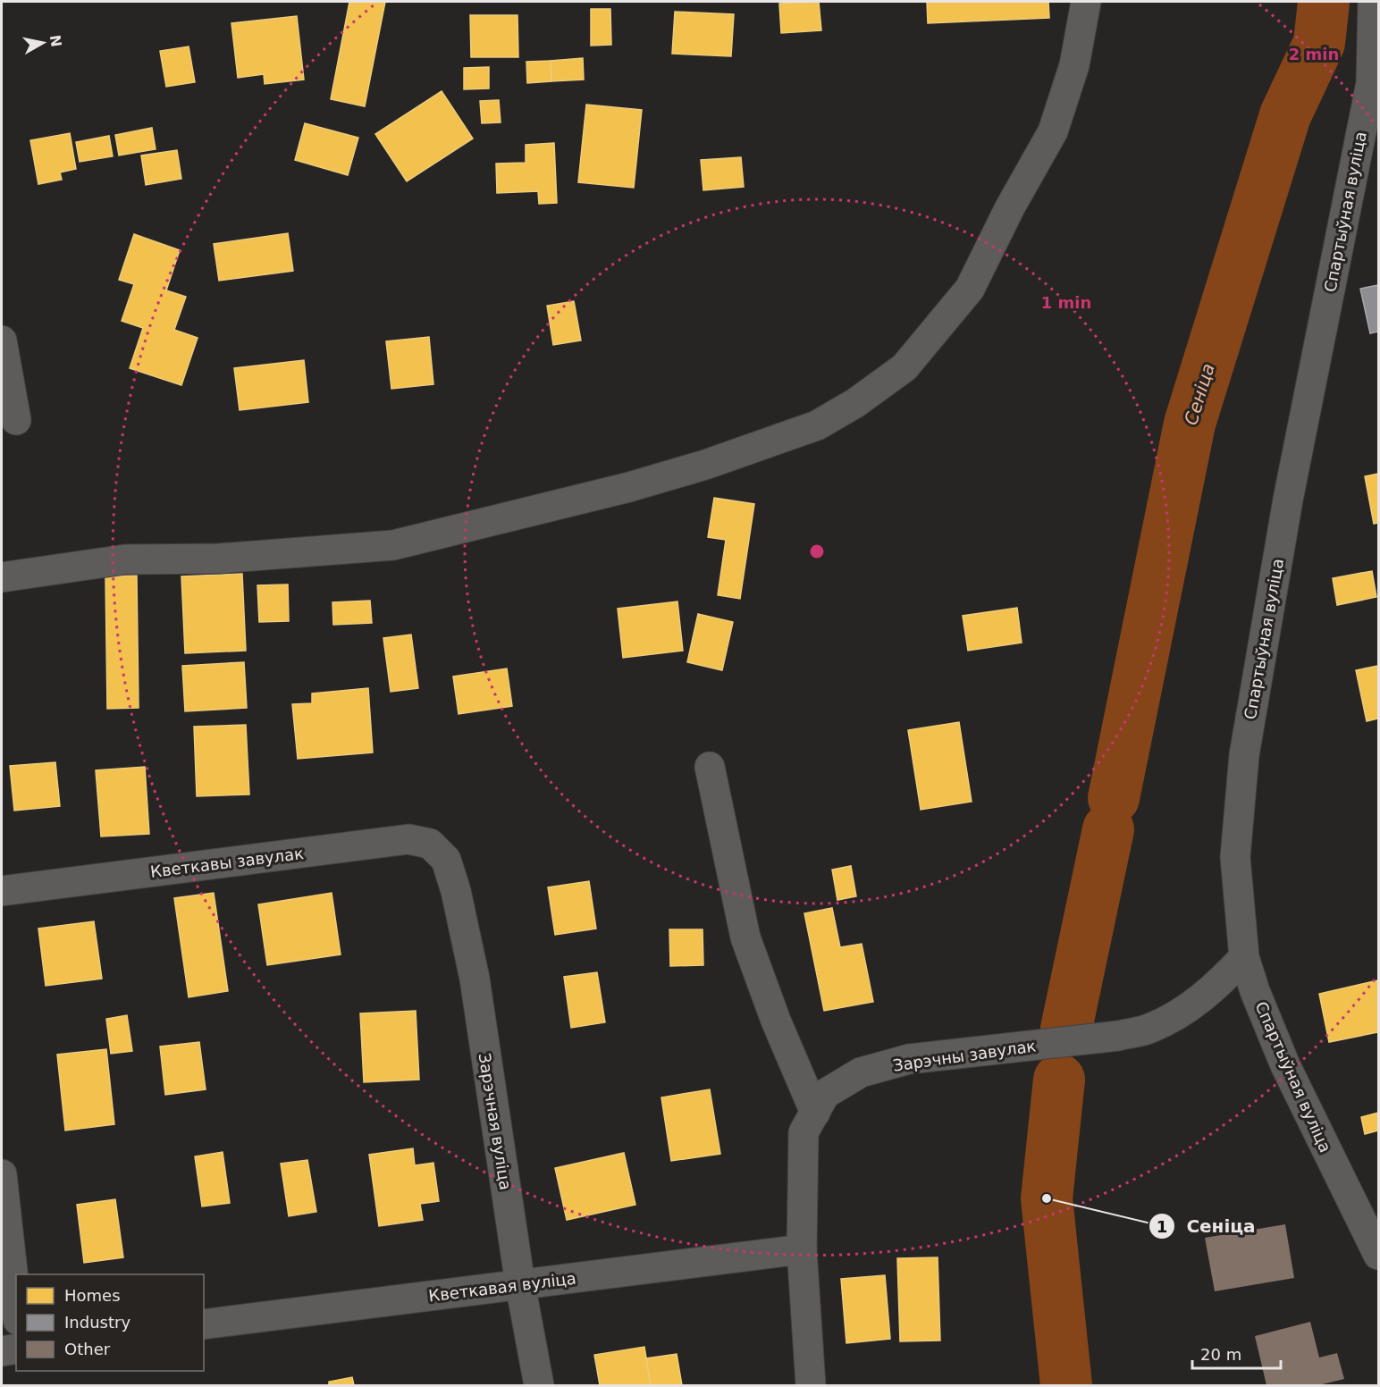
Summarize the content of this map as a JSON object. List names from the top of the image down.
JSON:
{
  "streets": {
    "street": [
      "Спартыўная вуліца",
      "Кветкавы завулак",
      "Зарэчны завулак",
      "Зарэчная вуліца",
      "Кветкавая вуліца"
    ]
  },
  "crossings": [
    ["Спартыўная вуліца", "Зарэчны завулак"],
    ["Кветкавы завулак", "Зарэчная вуліца"],
    ["Зарэчны завулак", "Кветкавая вуліца"],
    ["Зарэчная вуліца", "Кветкавая вуліца"]
  ],
  "water": ["Сеніца"],
  "places": ["Сеніца"],
  "legend": ["Homes", "Industry", "Other"],
  "scale_bar": "20 m",
  "north": "right",
  "rings": ["2 min", "1 min"]
}
